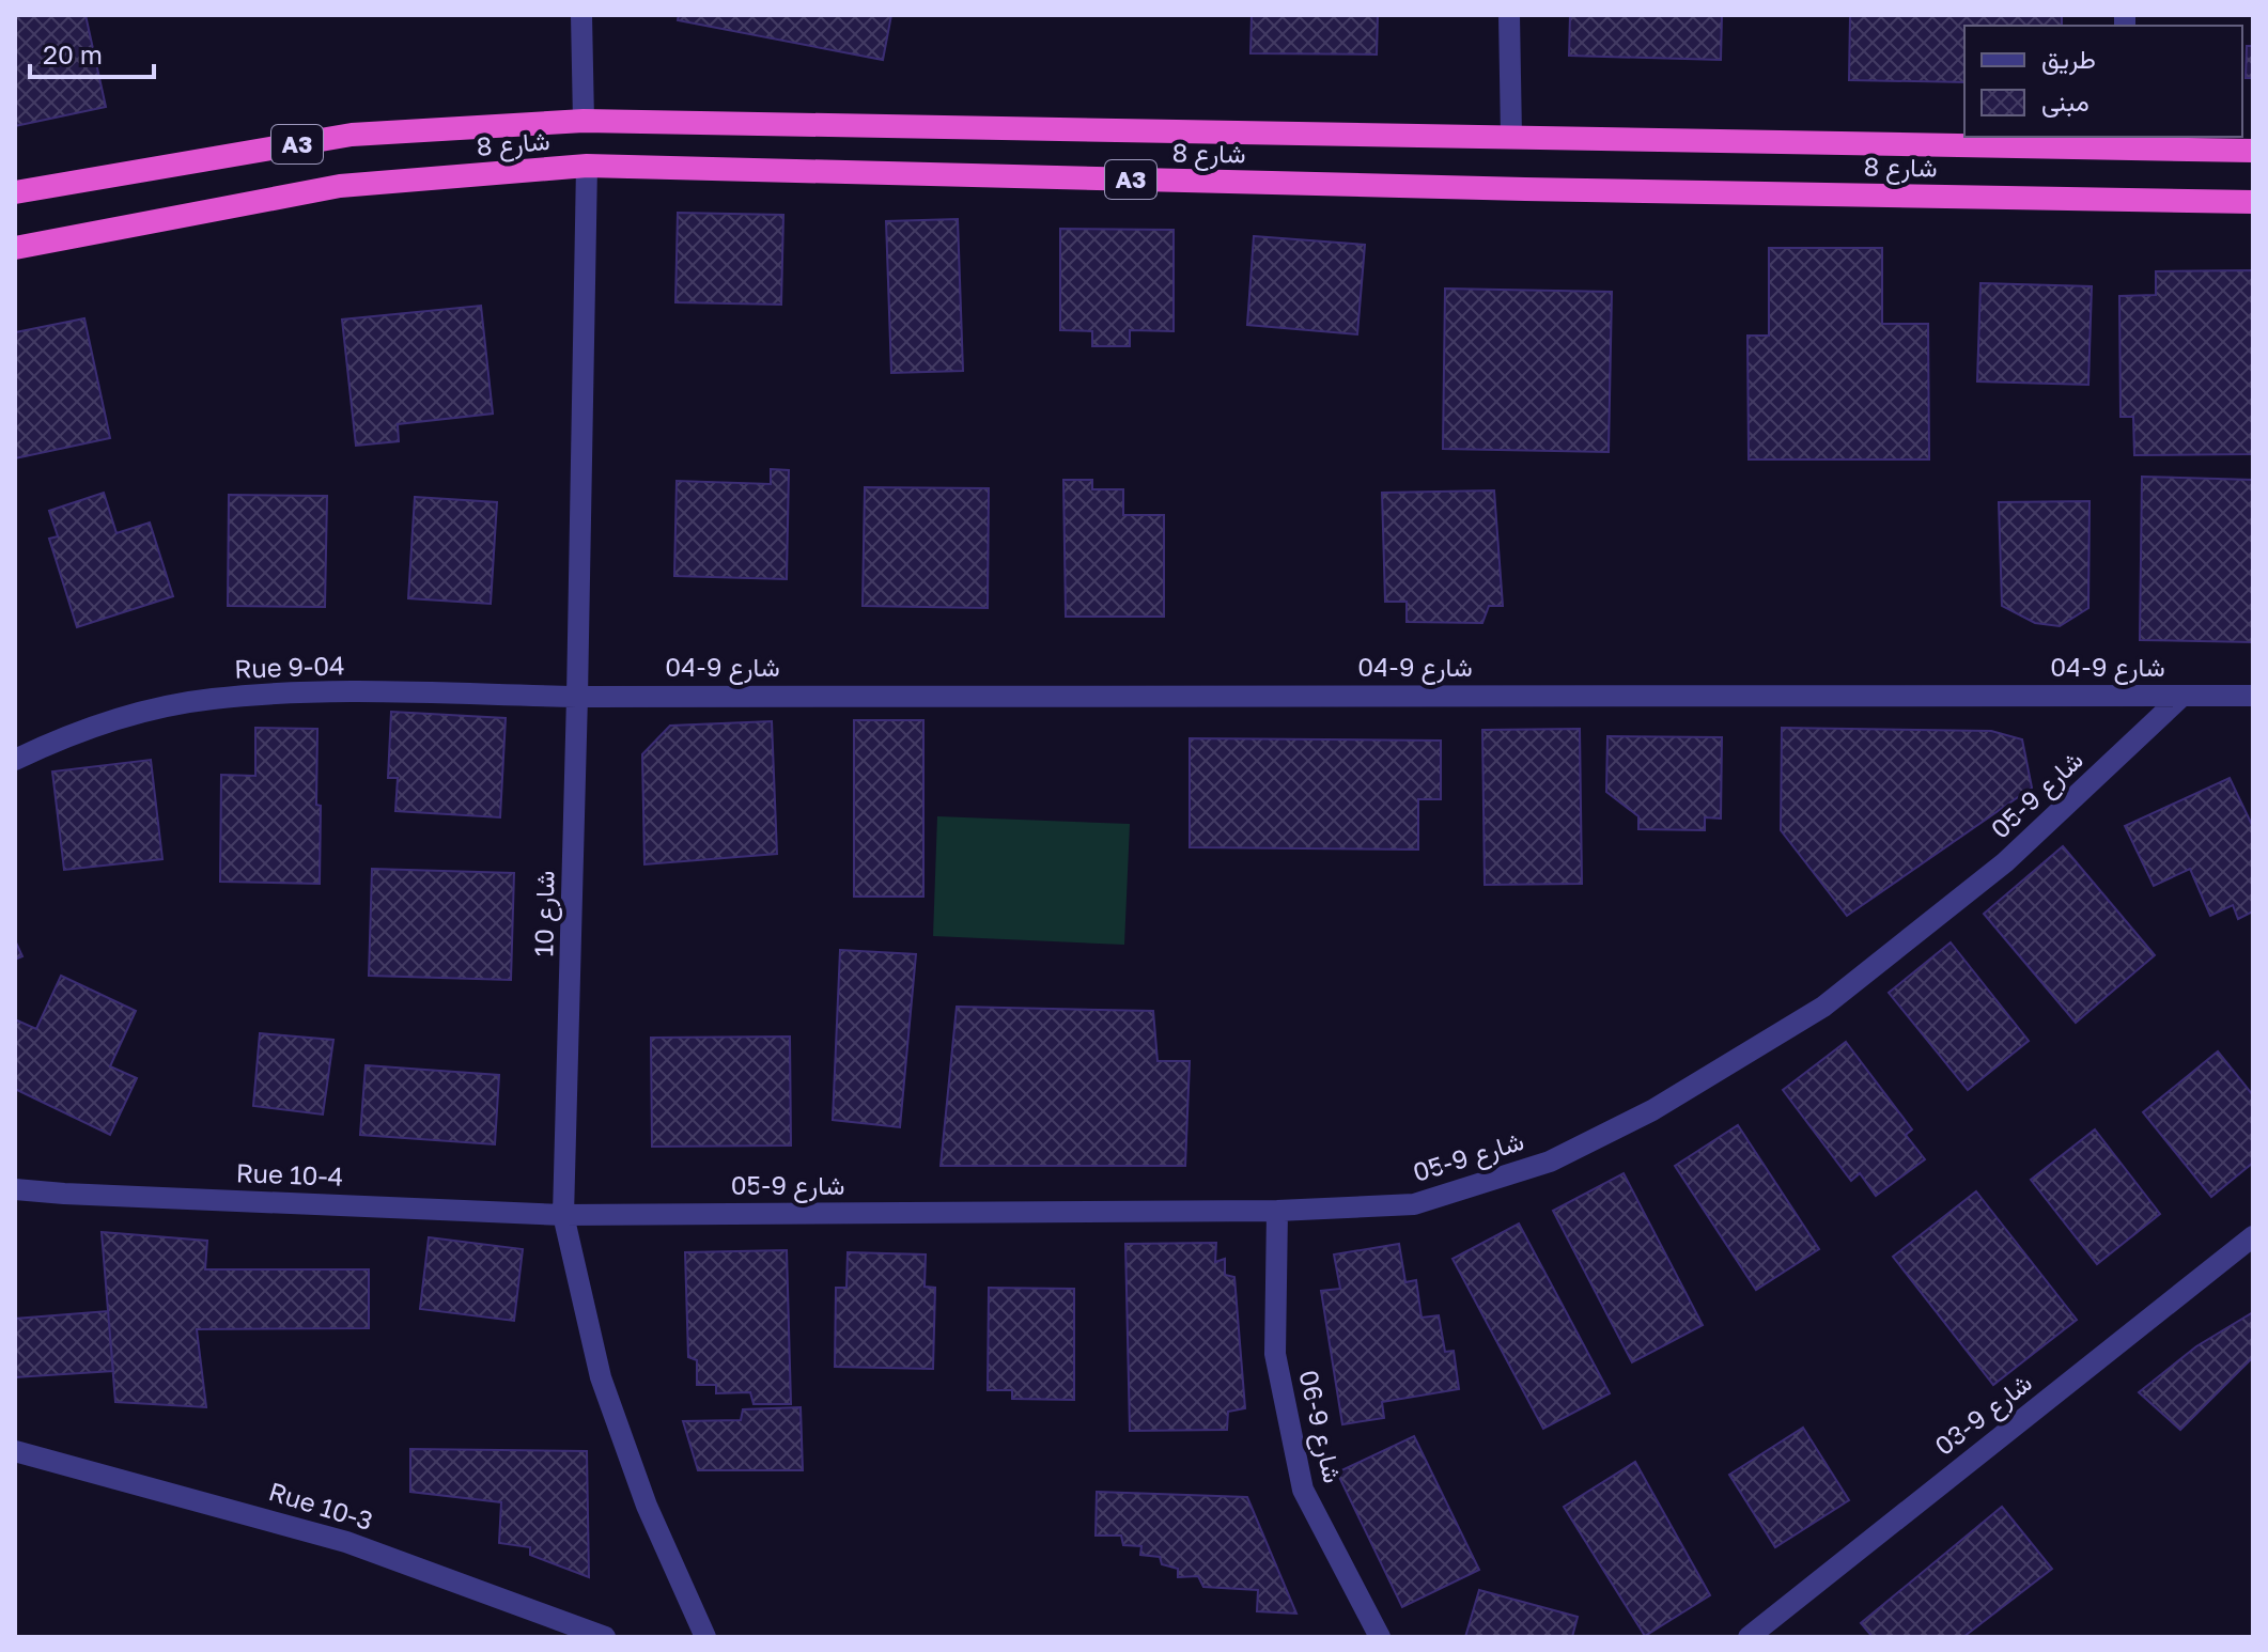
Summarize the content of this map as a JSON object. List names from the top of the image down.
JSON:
{
  "streets": {
    "highway": ["A3", "شارع 8"],
    "street": [
      "Rue 9-04",
      "شارع 9-04",
      "شارع 9-05",
      "شارع 10",
      "Rue 10-4",
      "شارع 9-03",
      "شارع 9-06",
      "Rue 10-3"
    ]
  },
  "crossings": [
    ["شارع 8", "شارع 10"],
    ["Rue 9-04", "شارع 9-04"],
    ["Rue 9-04", "شارع 10"],
    ["شارع 9-04", "شارع 9-05"],
    ["شارع 9-04", "شارع 10"],
    ["شارع 9-05", "شارع 10"],
    ["شارع 9-05", "Rue 10-4"],
    ["شارع 9-05", "شارع 9-06"],
    ["شارع 10", "Rue 10-4"]
  ],
  "legend": ["طريق", "مبنى"],
  "scale_bar": "20 m"
}
